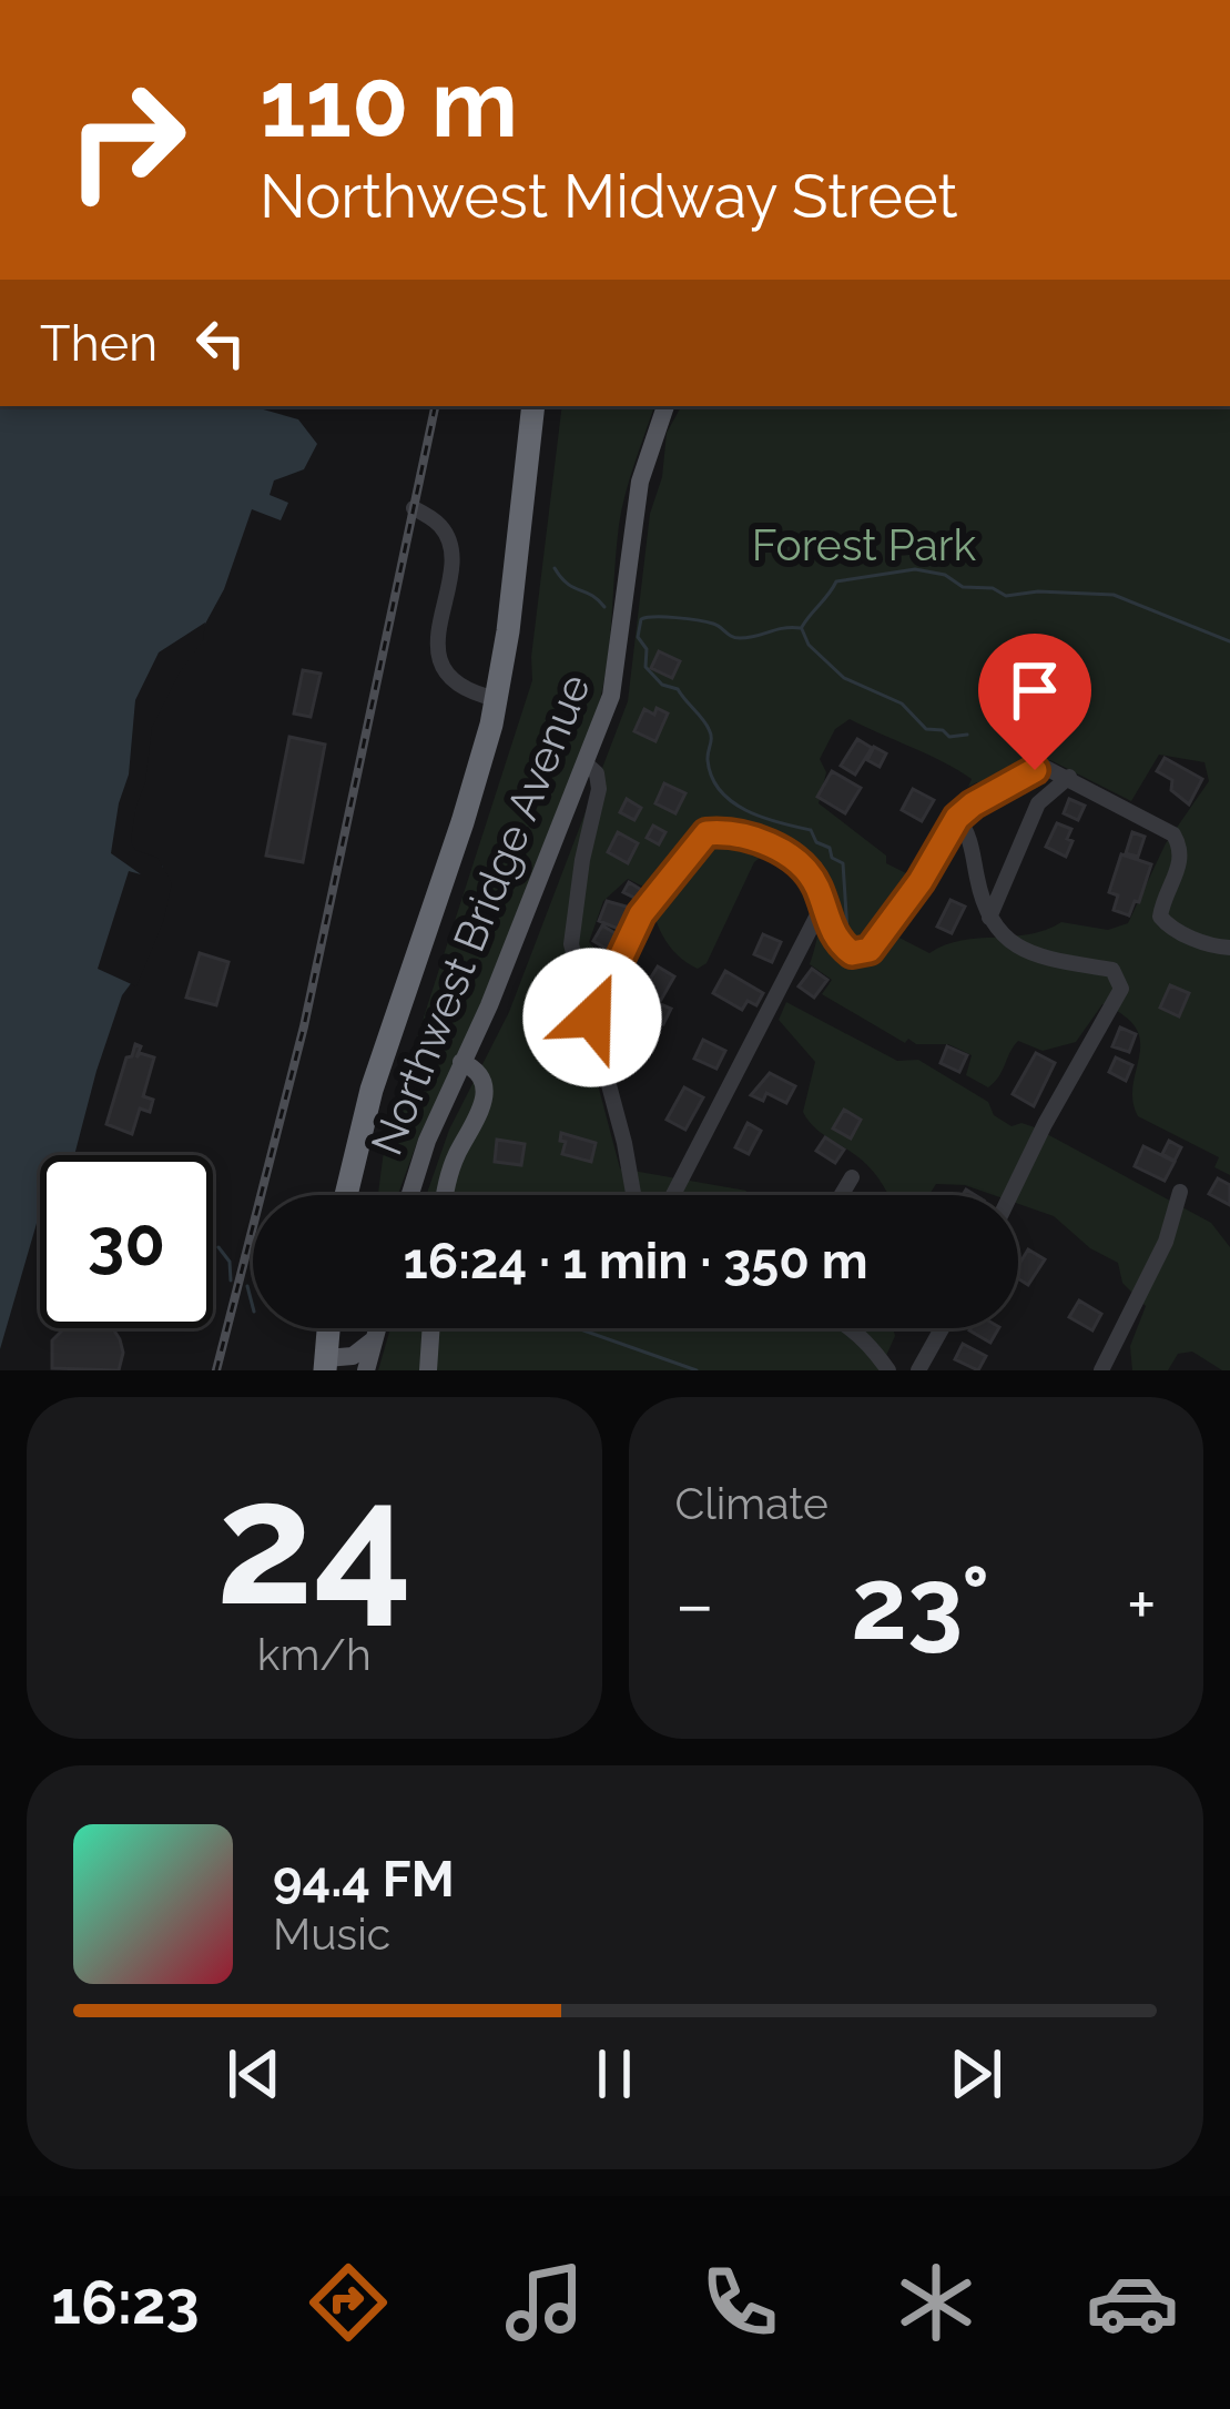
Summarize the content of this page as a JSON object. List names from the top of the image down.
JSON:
{
  "streets": {
    "main road": ["Northwest Bridge Avenue"]
  },
  "parks": ["Forest Park"],
  "page": {
    "turn": ["110 m", "Northwest Midway Street"],
    "then": "Then",
    "limit": "30",
    "trip": "16:24 · 1 min · 350 m",
    "tile": [
      ["24", "km/h"],
      "Climate"
    ],
    "heat": ["−", "23°", "+"],
    "song": ["94.4 FM", "Music"],
    "tabs": "16:23"
  }
}
